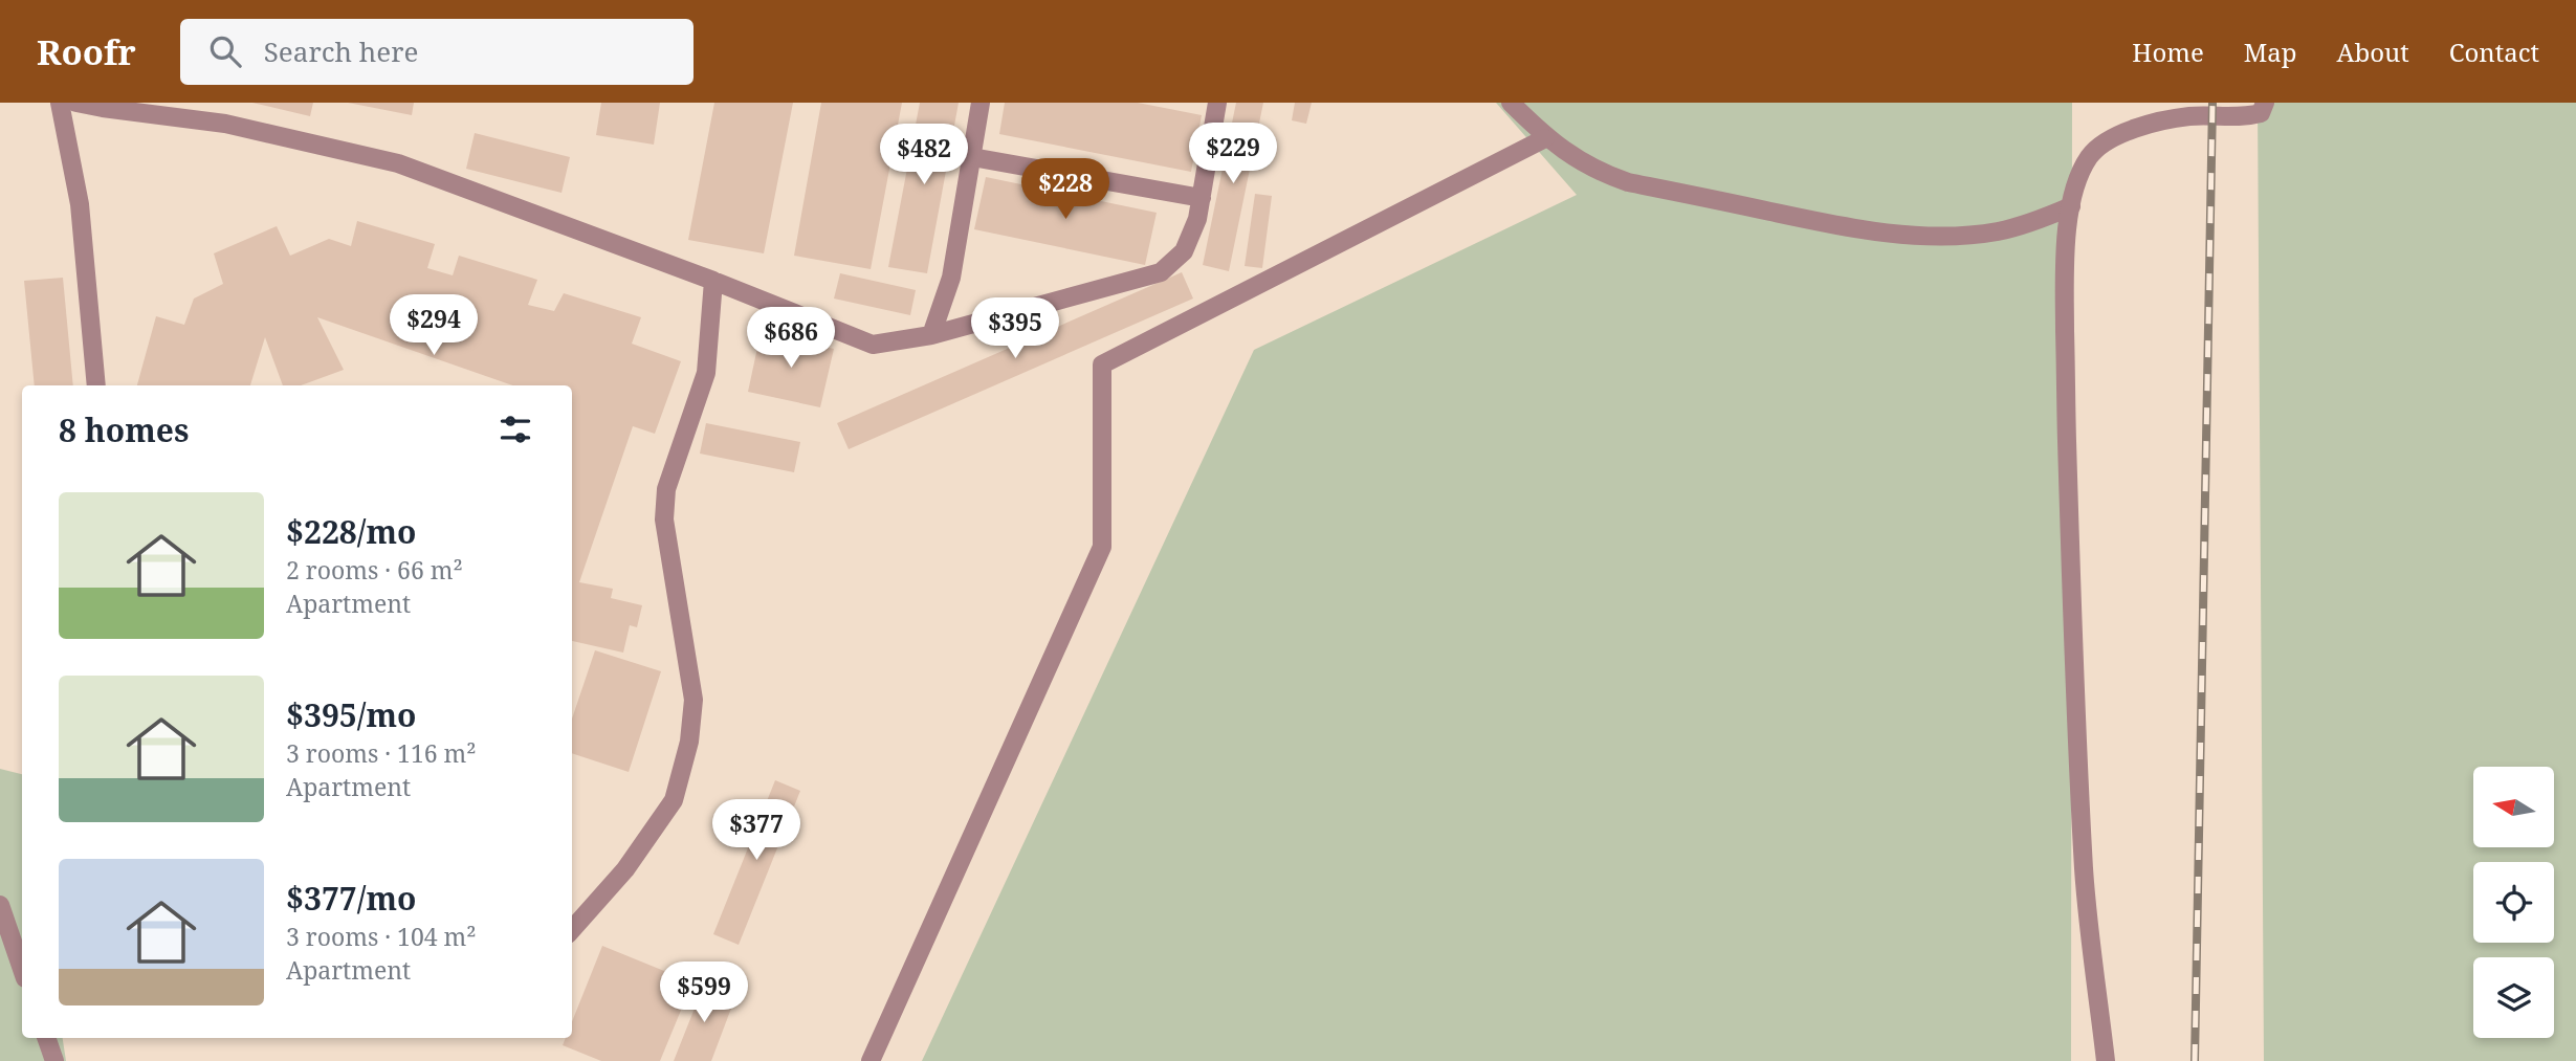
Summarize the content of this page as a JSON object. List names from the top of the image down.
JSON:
{
  "north": "left",
  "page": {
    "header": "Roofr",
    "search": "Search here",
    "nav": [
      "Home",
      "Map",
      "About",
      "Contact"
    ],
    "price": [
      "$229",
      "$482",
      "$228",
      "$294",
      "$395",
      "$686",
      "$377",
      "$599"
    ],
    "heading": "8 homes",
    "list": [
      {
        "name": "$228/mo",
        "note": "2 rooms · 66 m² · Apartment"
      },
      {
        "name": "$395/mo",
        "note": "3 rooms · 116 m² · Apartment"
      },
      {
        "name": "$377/mo",
        "note": "3 rooms · 104 m² · Apartment"
      }
    ]
  }
}
